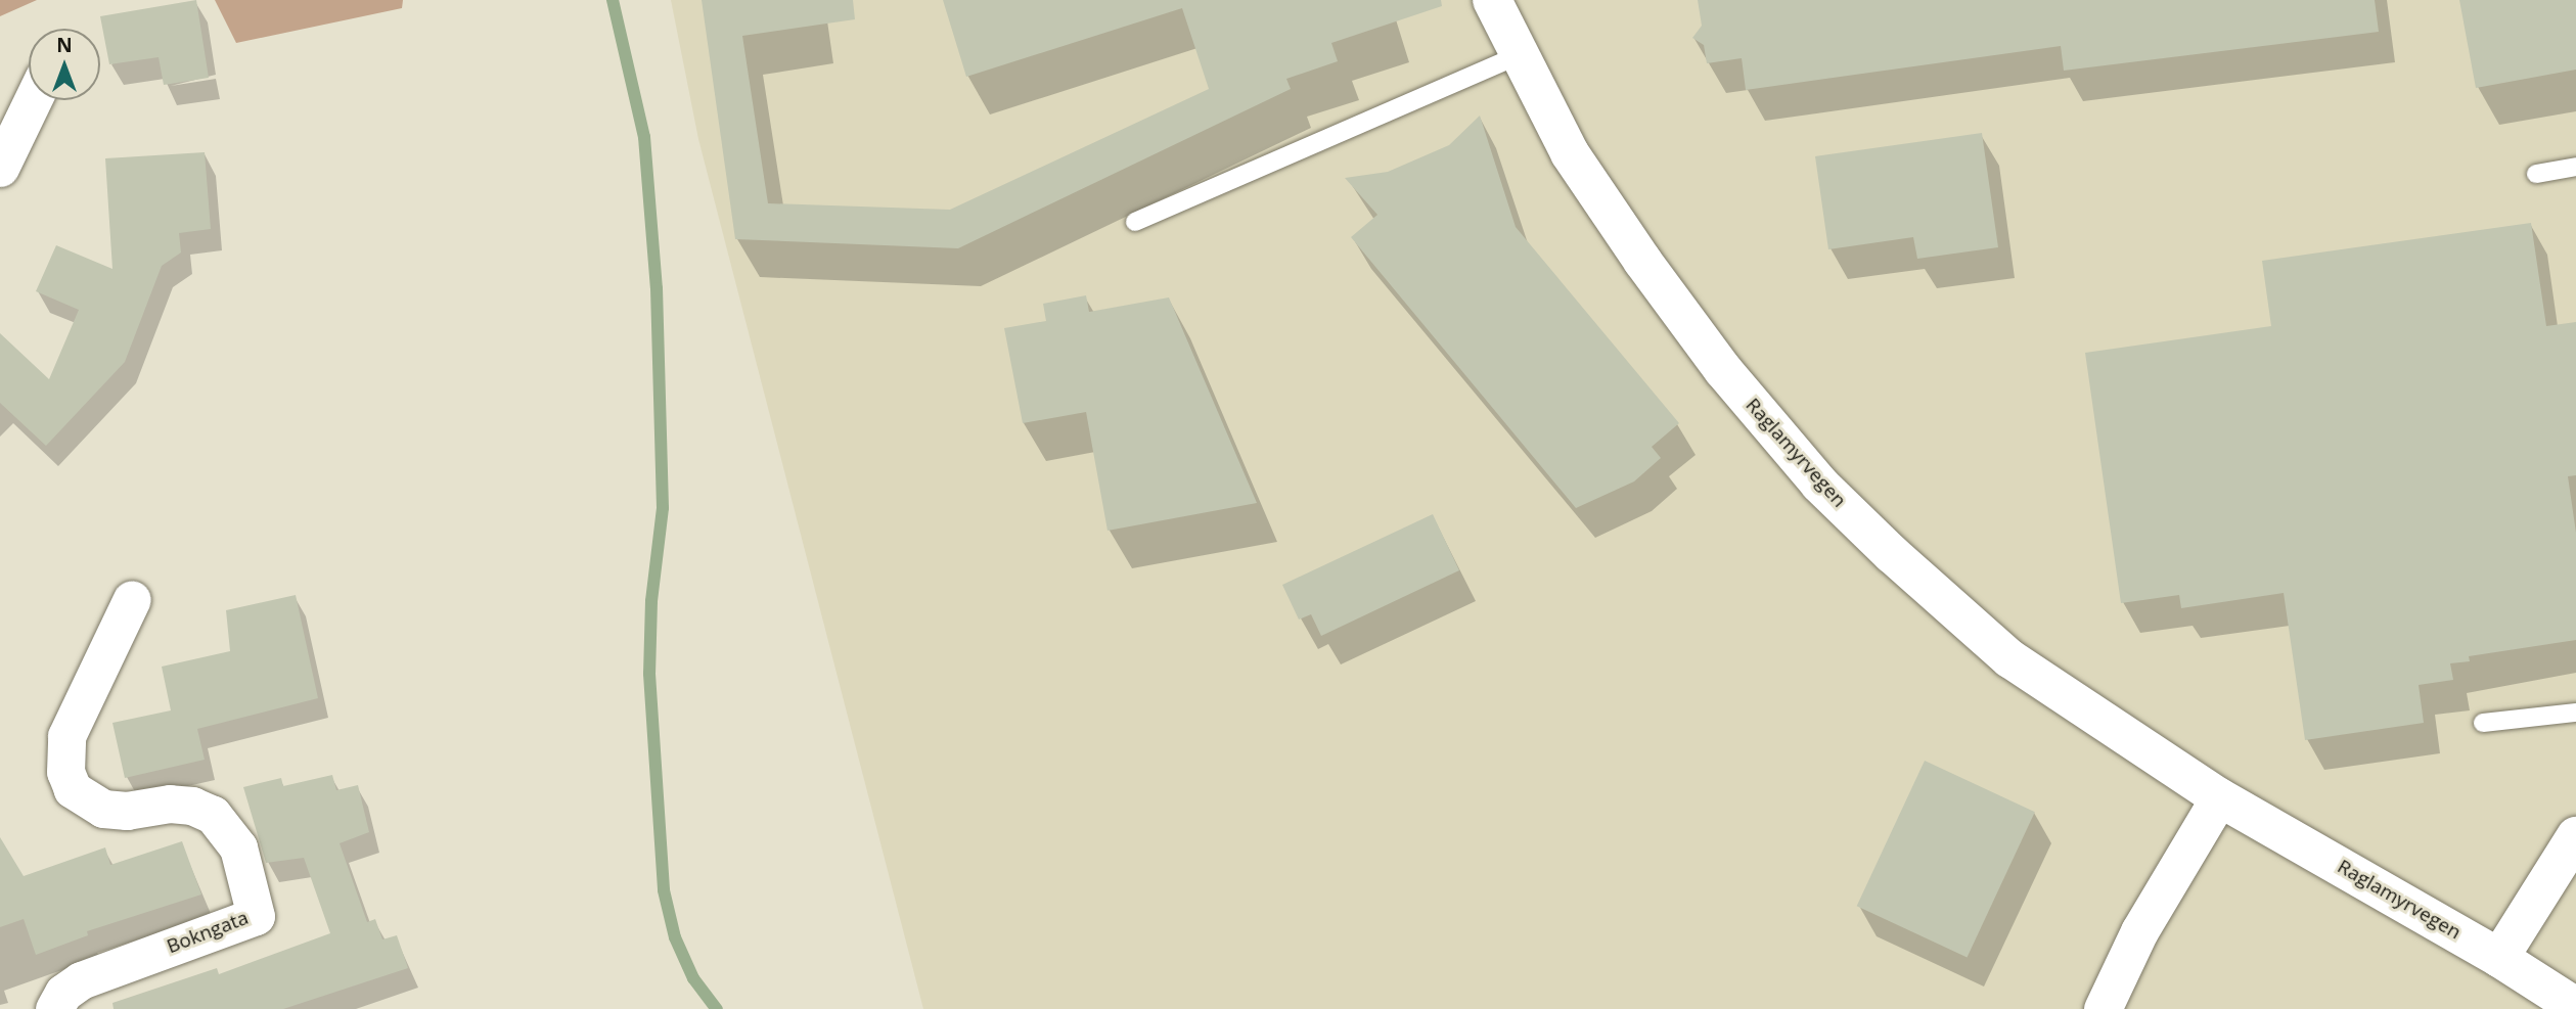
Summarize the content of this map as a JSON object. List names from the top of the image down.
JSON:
{
  "streets": {
    "street": ["Raglamyrvegen", "Bokngata"]
  },
  "north": "top"
}
